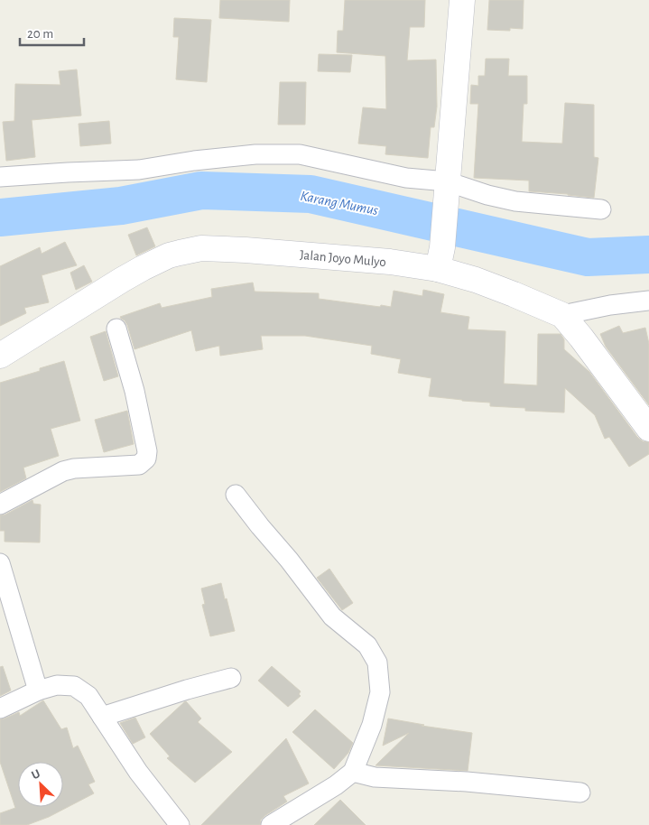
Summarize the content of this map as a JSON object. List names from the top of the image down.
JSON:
{
  "streets": {
    "main road": ["Jalan Joyo Mulyo"]
  },
  "water": ["Karang Mumus"],
  "scale_bar": "20 m",
  "north": "top left"
}
